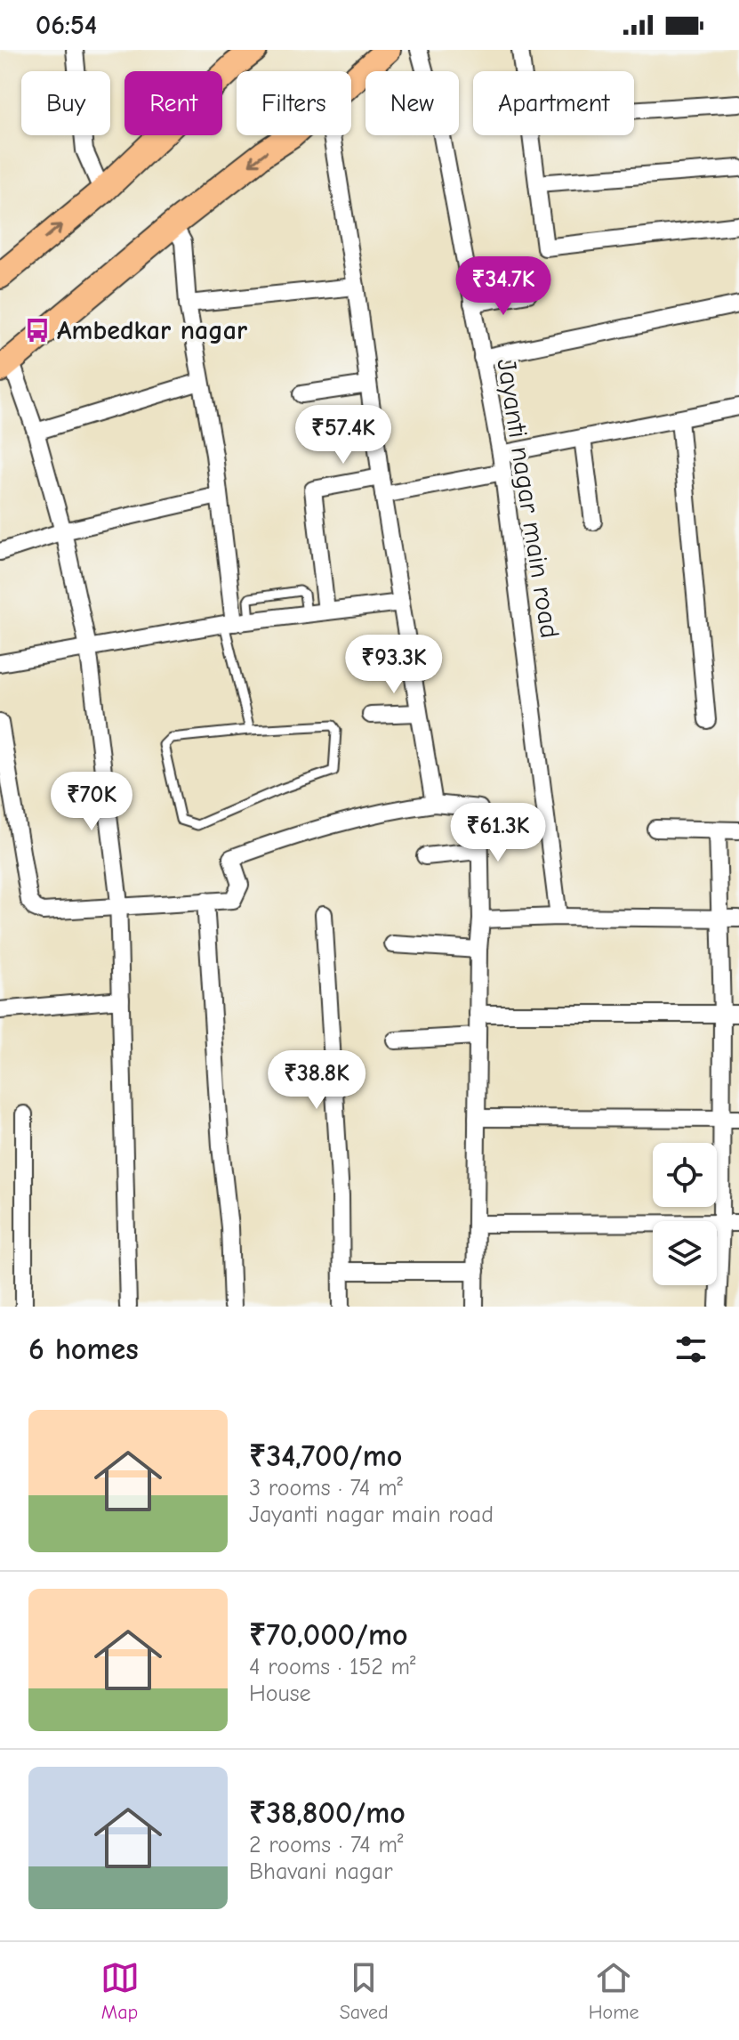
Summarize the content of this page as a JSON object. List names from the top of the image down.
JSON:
{
  "streets": {
    "street": ["Jayanti nagar main road"]
  },
  "places": {
    "bus stop": ["Ambedkar nagar"]
  },
  "page": {
    "status": "06:54",
    "chip": [
      "Buy",
      "Rent",
      "Filters",
      "New",
      "Apartment"
    ],
    "price": [
      "₹34.7K",
      "₹57.4K",
      "₹93.3K",
      "₹70K",
      "₹61.3K",
      "₹38.8K"
    ],
    "heading": "6 homes",
    "list": [
      {
        "name": "₹34,700/mo",
        "note": "3 rooms · 74 m² · Jayanti nagar main road"
      },
      {
        "name": "₹70,000/mo",
        "note": "4 rooms · 152 m² · House"
      },
      {
        "name": "₹38,800/mo",
        "note": "2 rooms · 74 m² · Bhavani nagar"
      }
    ],
    "tabs": ["Map", "Saved", "Home"]
  }
}
